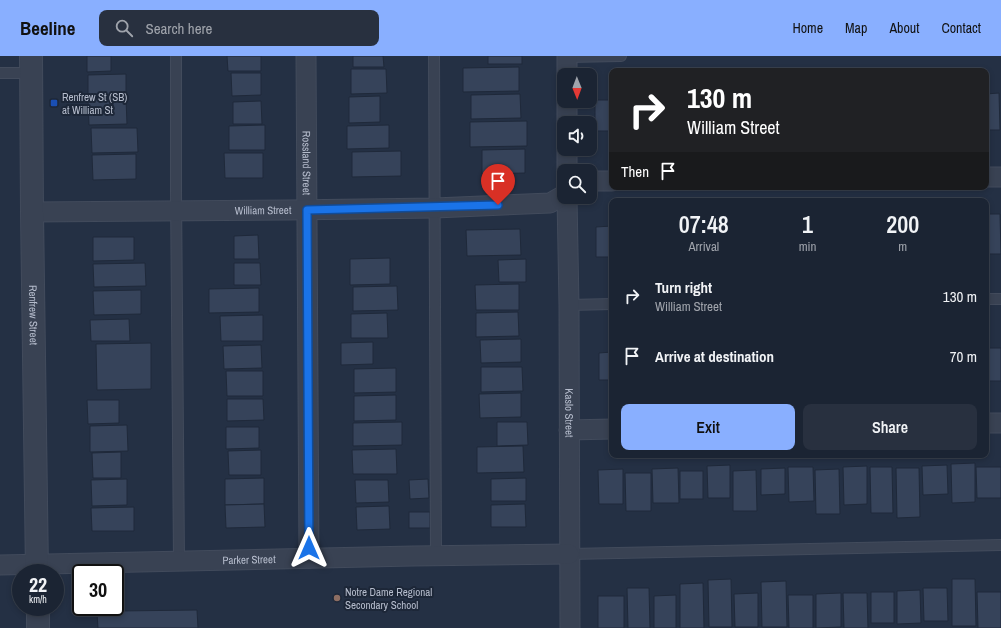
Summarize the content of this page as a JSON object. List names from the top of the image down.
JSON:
{
  "streets": {
    "street": [
      "Rossland Street",
      "William Street",
      "Renfrew Street",
      "Kaslo Street",
      "Parker Street"
    ]
  },
  "crossings": [
    ["Rossland Street", "William Street"],
    ["Rossland Street", "Parker Street"],
    ["William Street", "Renfrew Street"],
    ["Kaslo Street", "Parker Street"]
  ],
  "places": {
    "transit": ["Renfrew St (SB) at William St"],
    "other": ["Notre Dame Regional Secondary School"]
  },
  "north": "bottom",
  "page": {
    "header": "Beeline",
    "search": "Search here",
    "nav": [
      "Home",
      "Map",
      "About",
      "Contact"
    ],
    "turn": ["130 m", "William Street"],
    "then": "Then",
    "eta": [
      "07:48",
      "Arrival",
      "1",
      "min",
      "200",
      "m"
    ],
    "list": [
      {
        "name": "Turn right",
        "note": "William Street",
        "value": "130 m"
      },
      {
        "name": "Arrive at destination",
        "value": "70 m"
      }
    ],
    "buttons": ["Exit", "Share"],
    "speed": "22 km/h",
    "limit": "30"
  }
}
